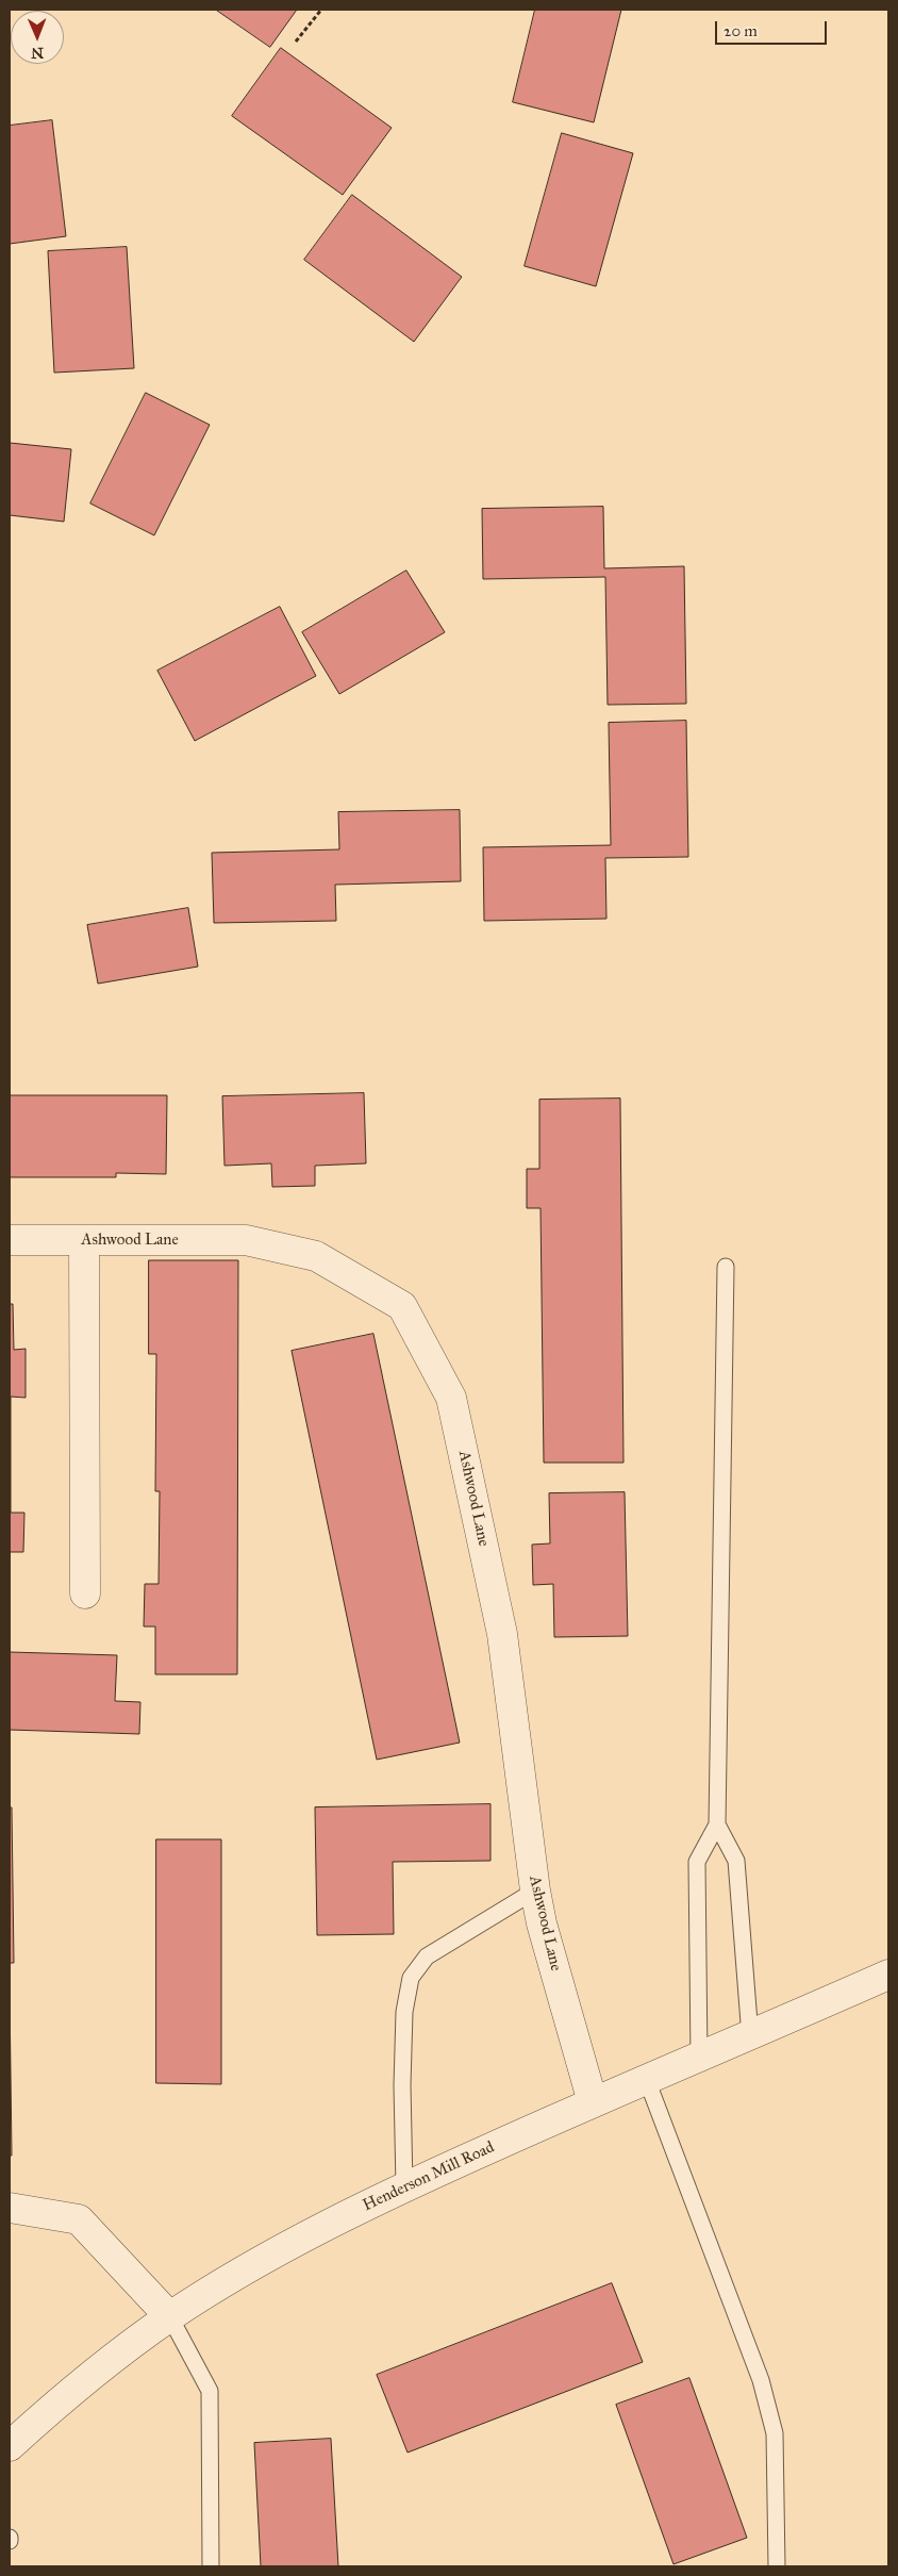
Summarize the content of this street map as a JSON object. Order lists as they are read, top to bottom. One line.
{"streets":{"street":["Ashwood Lane","Henderson Mill Road"]},"crossings":[["Ashwood Lane","Henderson Mill Road"]],"scale_bar":"20 m","north":"bottom"}
